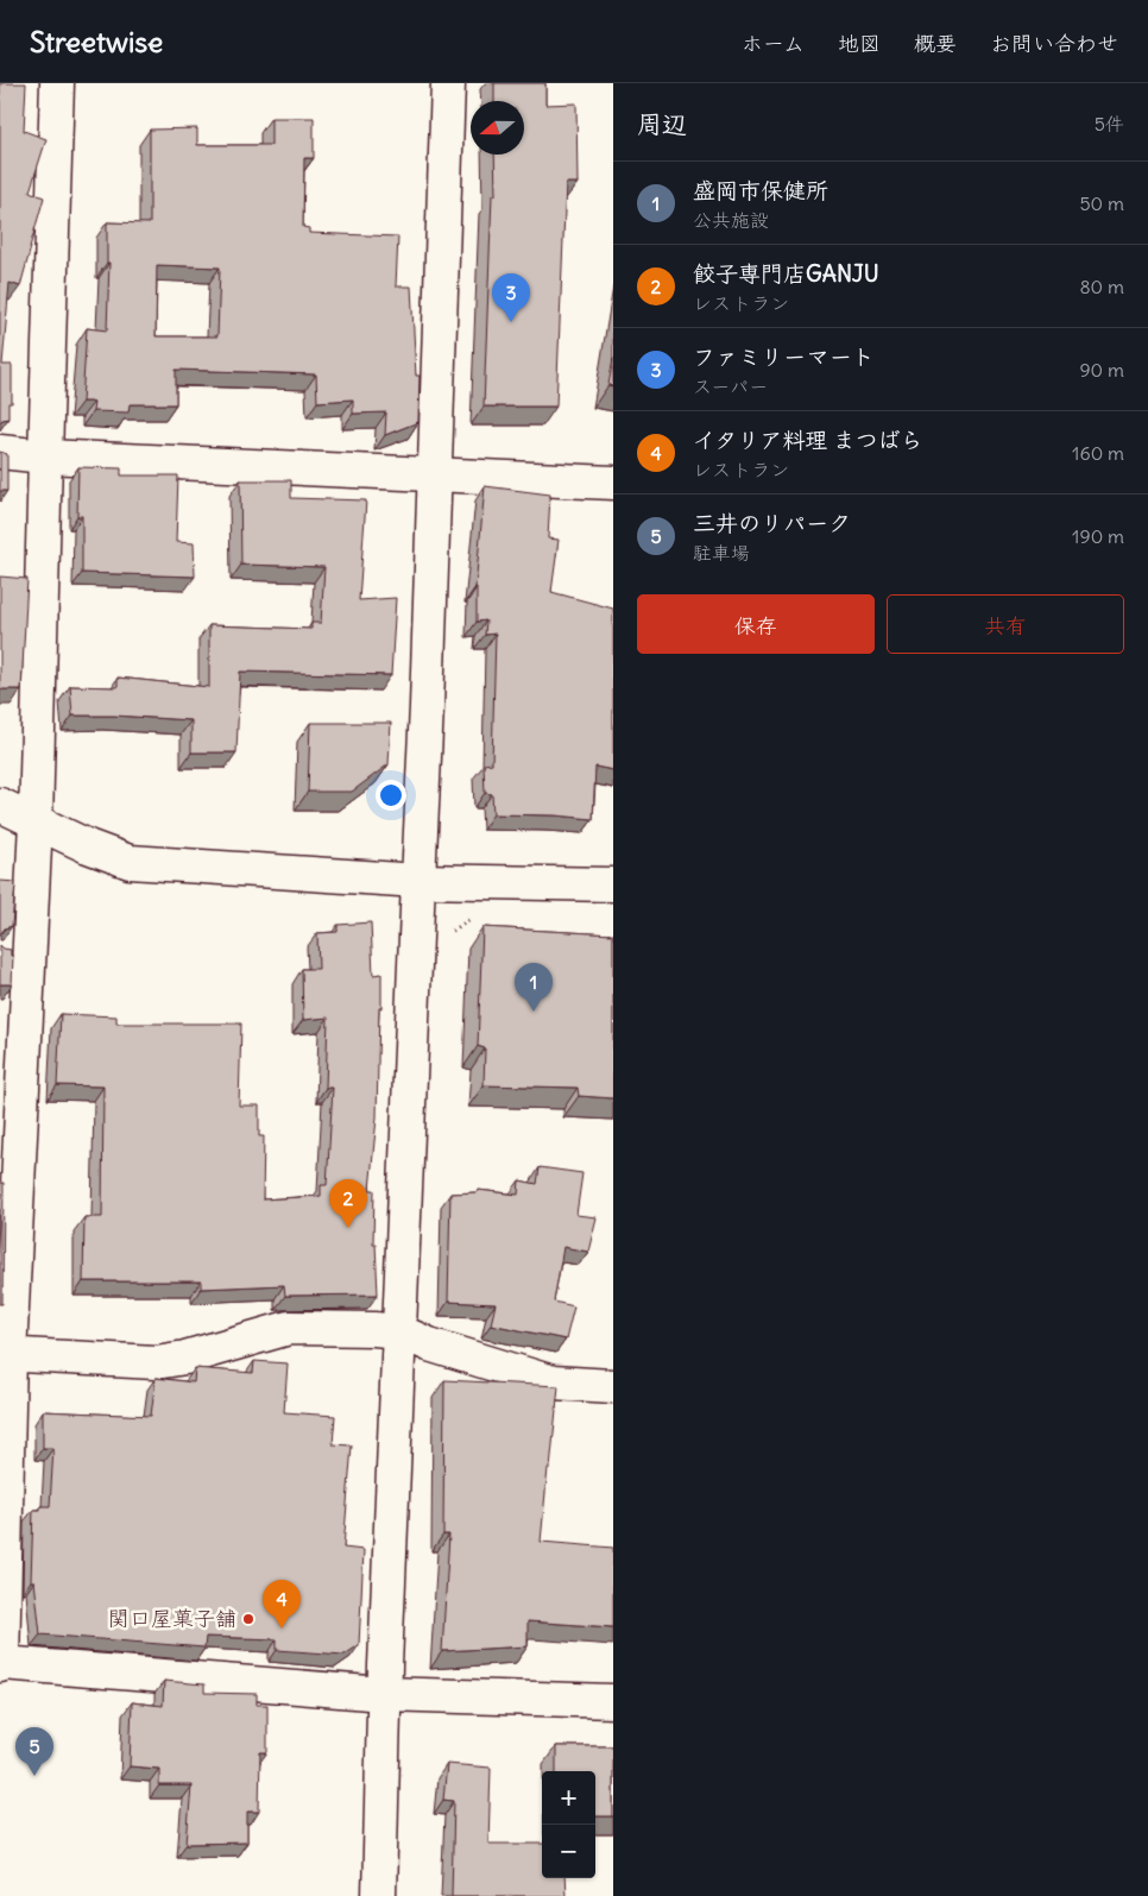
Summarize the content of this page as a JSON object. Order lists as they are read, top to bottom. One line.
{"places":["関口屋菓子舗"],"north":"left","page":{"header":"Streetwise","nav":["ホーム","地図","概要","お問い合わせ"],"heading":["周辺","5件"],"list":[{"mark":"1","name":"盛岡市保健所","note":"公共施設","value":"50 m"},{"mark":"2","name":"餃子専門店GANJU","note":"レストラン","value":"80 m"},{"mark":"3","name":"ファミリーマート","note":"スーパー","value":"90 m"},{"mark":"4","name":"イタリア料理 まつばら","note":"レストラン","value":"160 m"},{"mark":"5","name":"三井のリパーク","note":"駐車場","value":"190 m"}],"pins":["3","1","2","4","5"],"buttons":["保存","共有"],"map_buttons":["+","−"]}}
